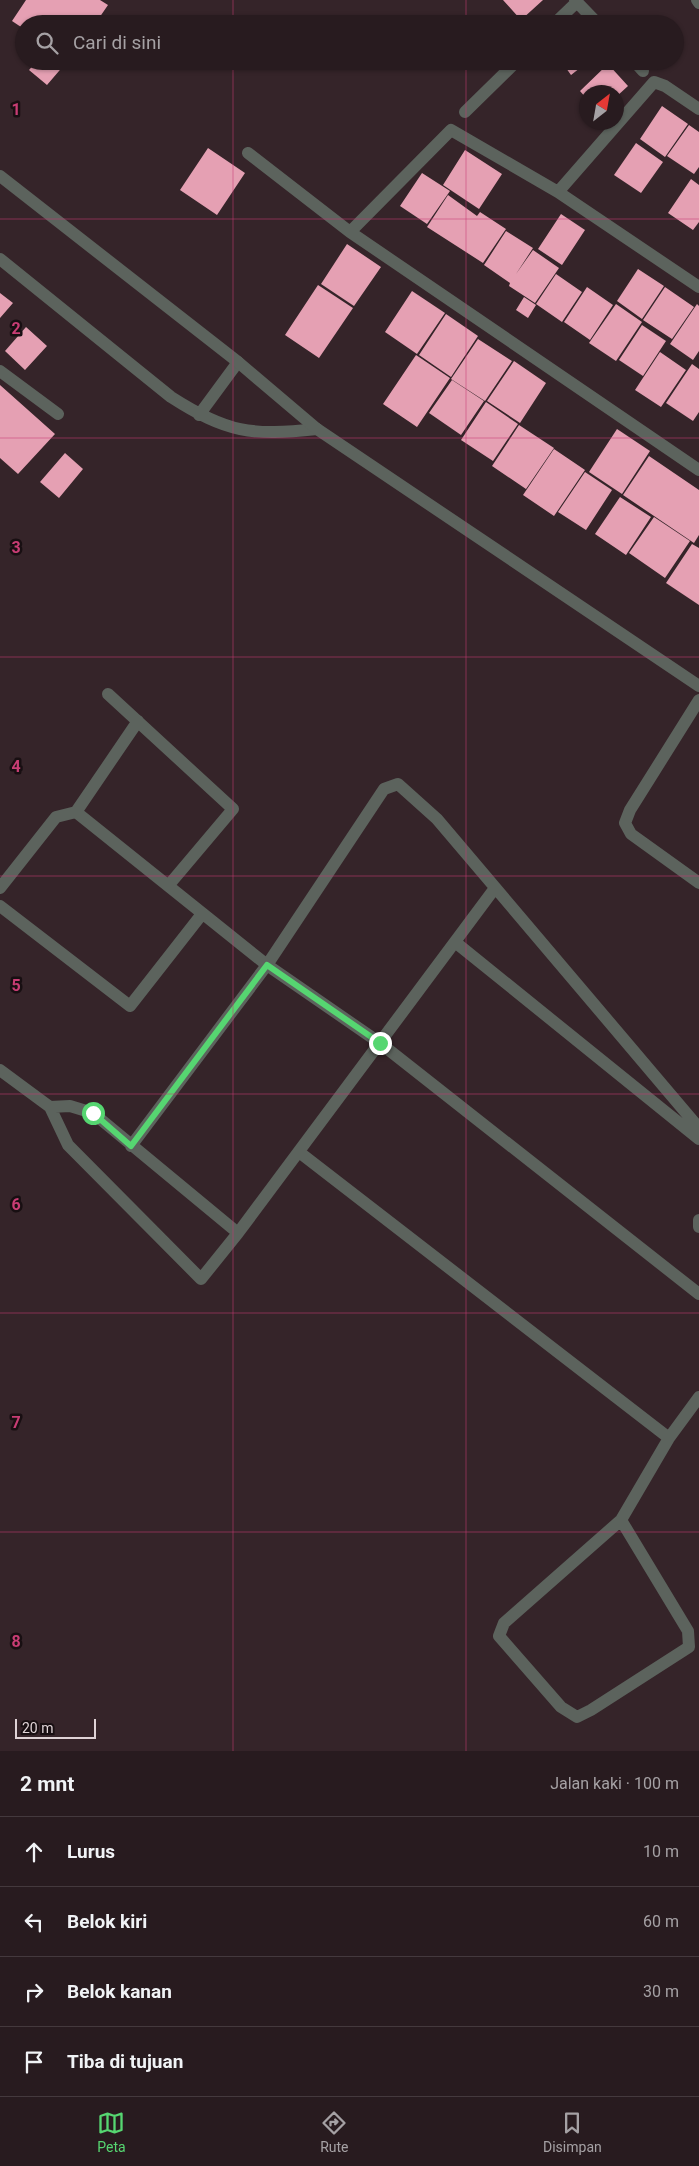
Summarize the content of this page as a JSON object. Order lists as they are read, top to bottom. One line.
{"scale_bar":"20 m","north":"top right","page":{"search":"Cari di sini","scale":"20 m","heading":["2 mnt","Jalan kaki · 100 m"],"list":[["Lurus","10 m"],["Belok kiri","60 m"],["Belok kanan","30 m"],"Tiba di tujuan"],"nav":["Peta","Rute","Disimpan"]},"grid":{"rows":["1","2","3","4","5","6","7","8"]}}
